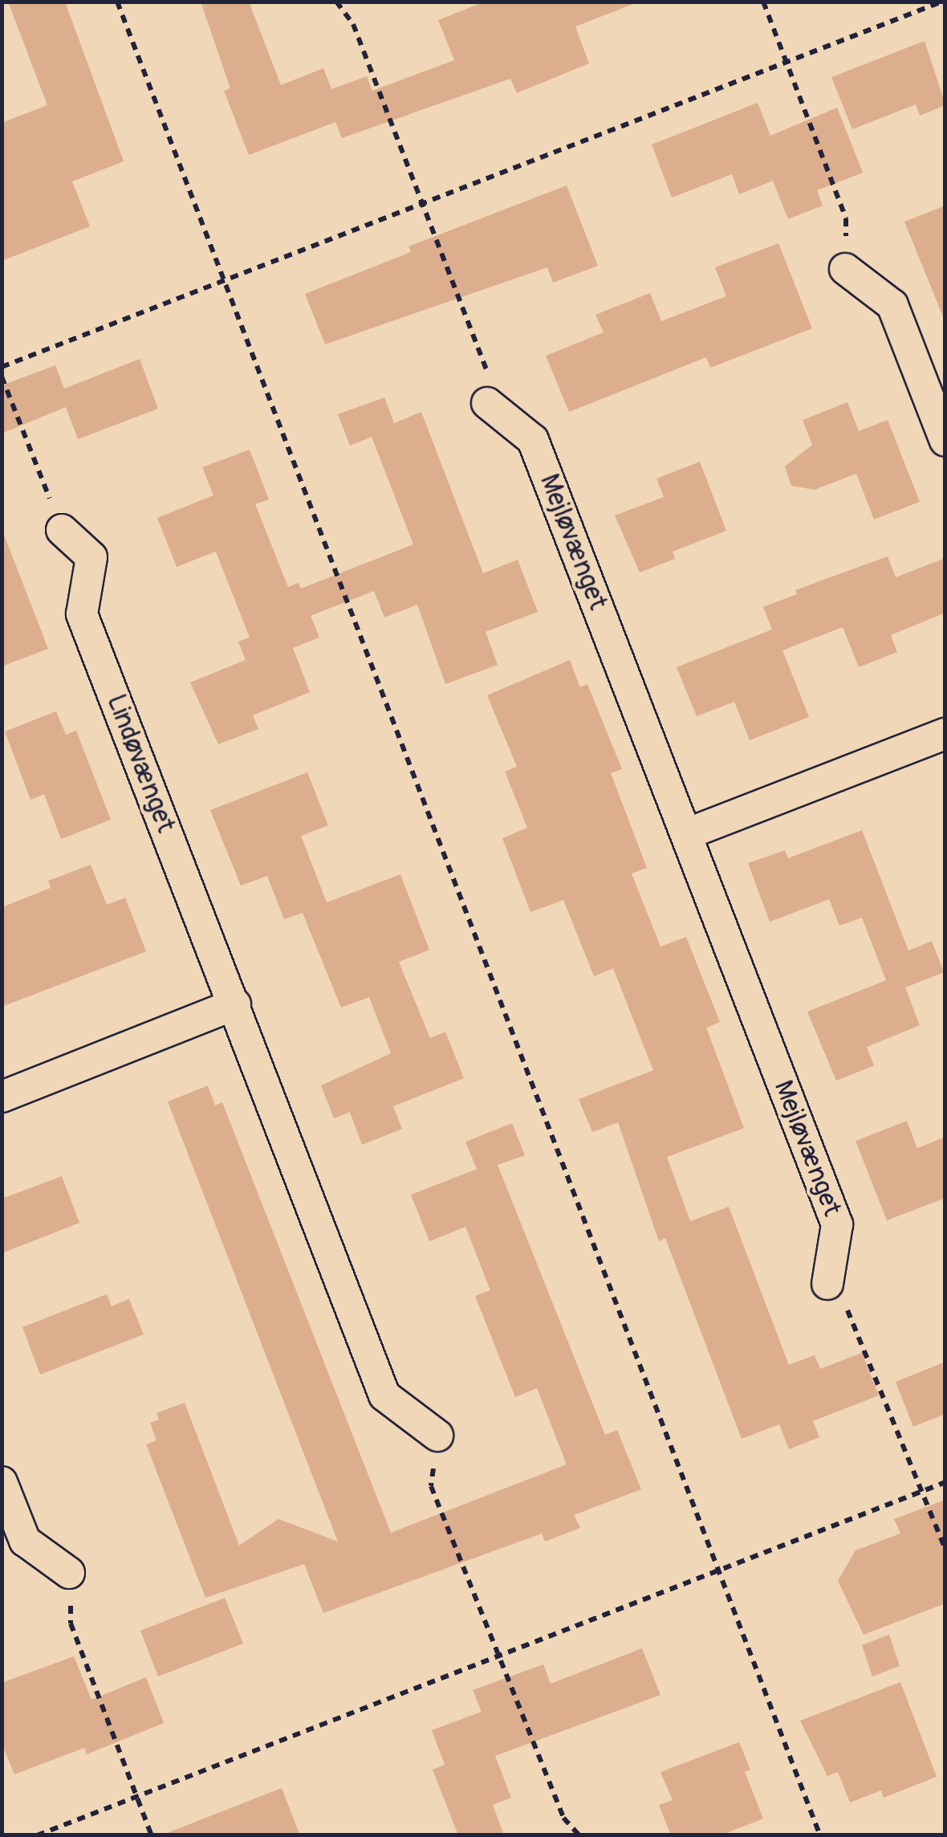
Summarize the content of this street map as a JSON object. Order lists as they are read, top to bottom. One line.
{"streets":{"street":["Mejløvænget","Lindøvænget"]}}
